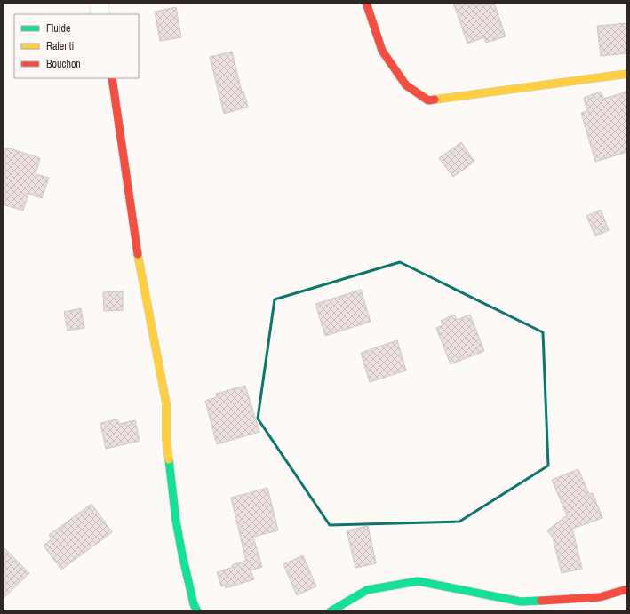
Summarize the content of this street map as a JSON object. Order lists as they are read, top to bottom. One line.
{"legend":["Fluide","Ralenti","Bouchon"]}
